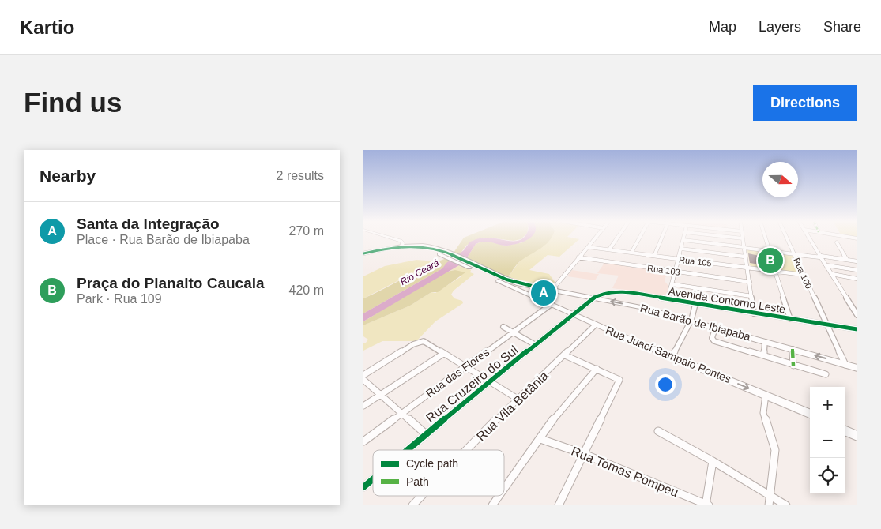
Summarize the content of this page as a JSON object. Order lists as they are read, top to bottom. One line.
{"streets":{"main road":["Rua Barão de Ibiapaba","Rua Juací Sampaio Pontes"],"street":["Rua 105","Rua 103","Rua 100","Avenida Contorno Leste","Rua das Flores","Rua Cruzeiro do Sul","Rua Vila Betânia","Rua Tomas Pompeu"]},"crossings":[["Rua 105","Rua 100"],["Rua 100","Avenida Contorno Leste"],["Rua 100","Rua Barão de Ibiapaba"],["Avenida Contorno Leste","Rua Barão de Ibiapaba"],["Avenida Contorno Leste","Rua Cruzeiro do Sul"],["Rua Barão de Ibiapaba","Rua Juací Sampaio Pontes"],["Rua Barão de Ibiapaba","Rua Cruzeiro do Sul"],["Rua Juací Sampaio Pontes","Rua das Flores"],["Rua Juací Sampaio Pontes","Rua Cruzeiro do Sul"],["Rua Juací Sampaio Pontes","Rua Vila Betânia"]],"one_way":["Rua Barão de Ibiapaba"],"water":["Rio Ceará"],"legend":["Cycle path","Path"],"north":"right","page":{"header":"Kartio","nav":["Map","Layers","Share"],"buttons":"Directions","title":"Find us","heading":["Nearby","2 results"],"list":[{"mark":"A","name":"Santa da Integração","note":"Place · Rua Barão de Ibiapaba","value":"270 m"},{"mark":"B","name":"Praça do Planalto Caucaia","note":"Park · Rua 109","value":"420 m"}],"pins":["B","A"],"map_buttons":["+","−"]}}
